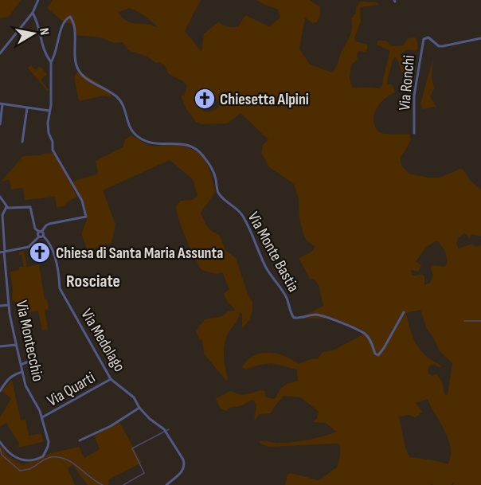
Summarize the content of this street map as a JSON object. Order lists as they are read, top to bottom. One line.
{"streets":{"street":["Via Ronchi","Via Monte Bastia","Via Medolago","Via Montecchio","Via Quarti"]},"crossings":[["Via Medolago","Via Montecchio"],["Via Medolago","Via Quarti"],["Via Montecchio","Via Quarti"]],"districts":["Rosciate"],"places":{"church":["Chiesetta Alpini","Chiesa di Santa Maria Assunta"]},"north":"right"}
